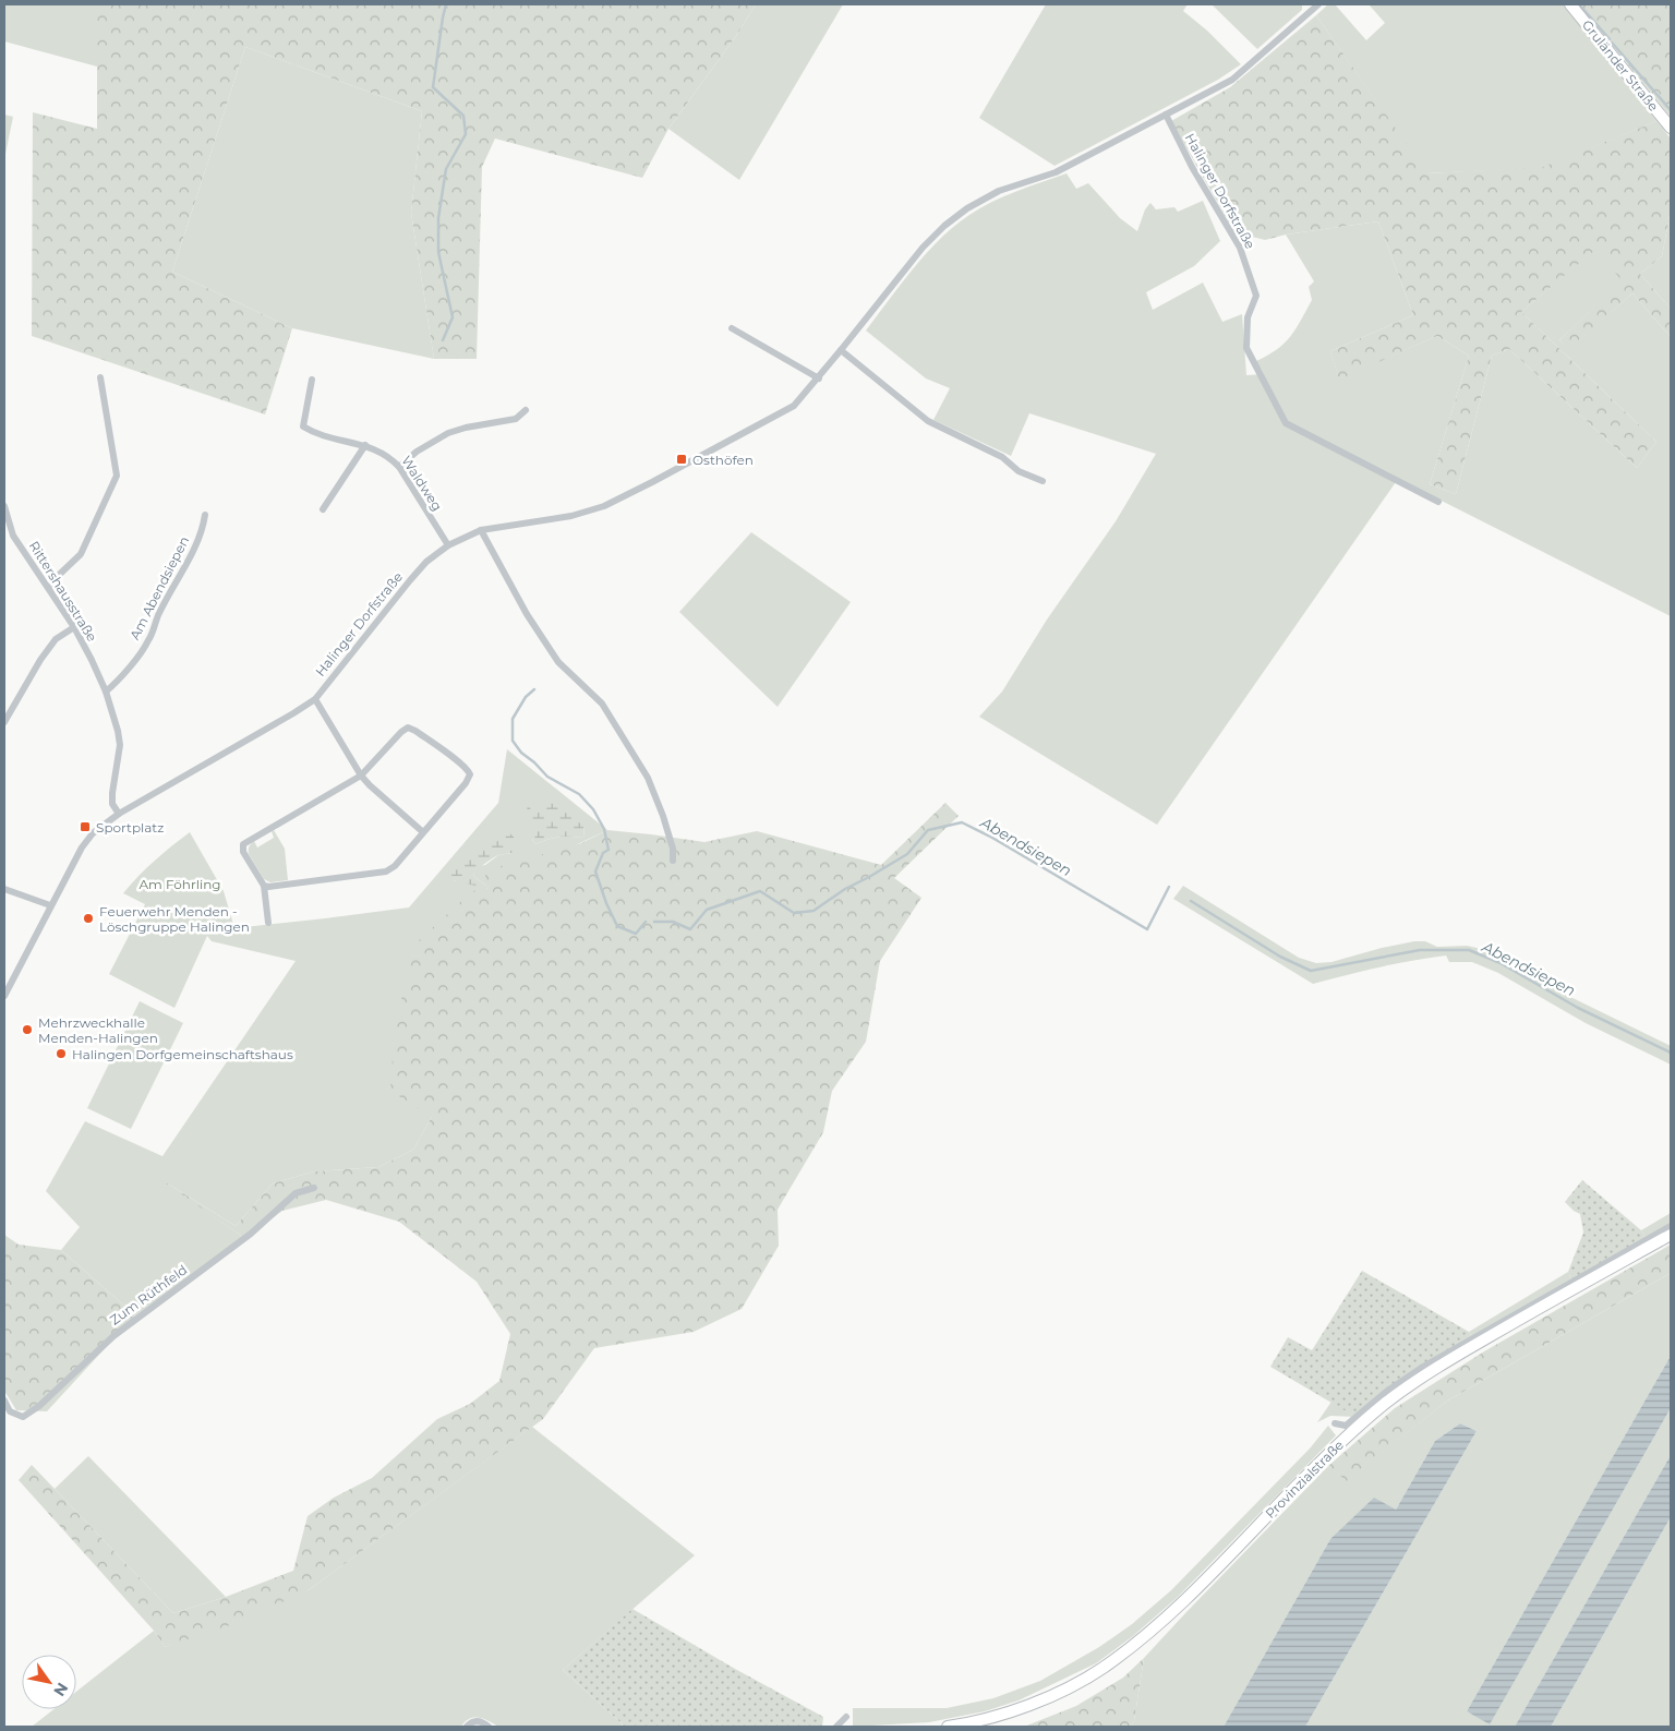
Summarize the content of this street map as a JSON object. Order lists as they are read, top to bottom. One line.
{"streets":{"main road":["Gruländer Straße","Provinzialstraße"],"street":["Halinger Dorfstraße","Waldweg","Am Abendsiepen","Rittershausstraße","Zum Rüthfeld"]},"crossings":[["Halinger Dorfstraße","Waldweg"],["Halinger Dorfstraße","Rittershausstraße"],["Am Abendsiepen","Rittershausstraße"]],"water":["Abendsiepen"],"parks":["Am Föhrling"],"places":{"transit":["Osthöfen","Sportplatz"],"other":["Feuerwehr Menden - Löschgruppe Halingen","Mehrzweckhalle Menden-Halingen","Halingen Dorfgemeinschaftshaus"]},"north":"bottom right"}
